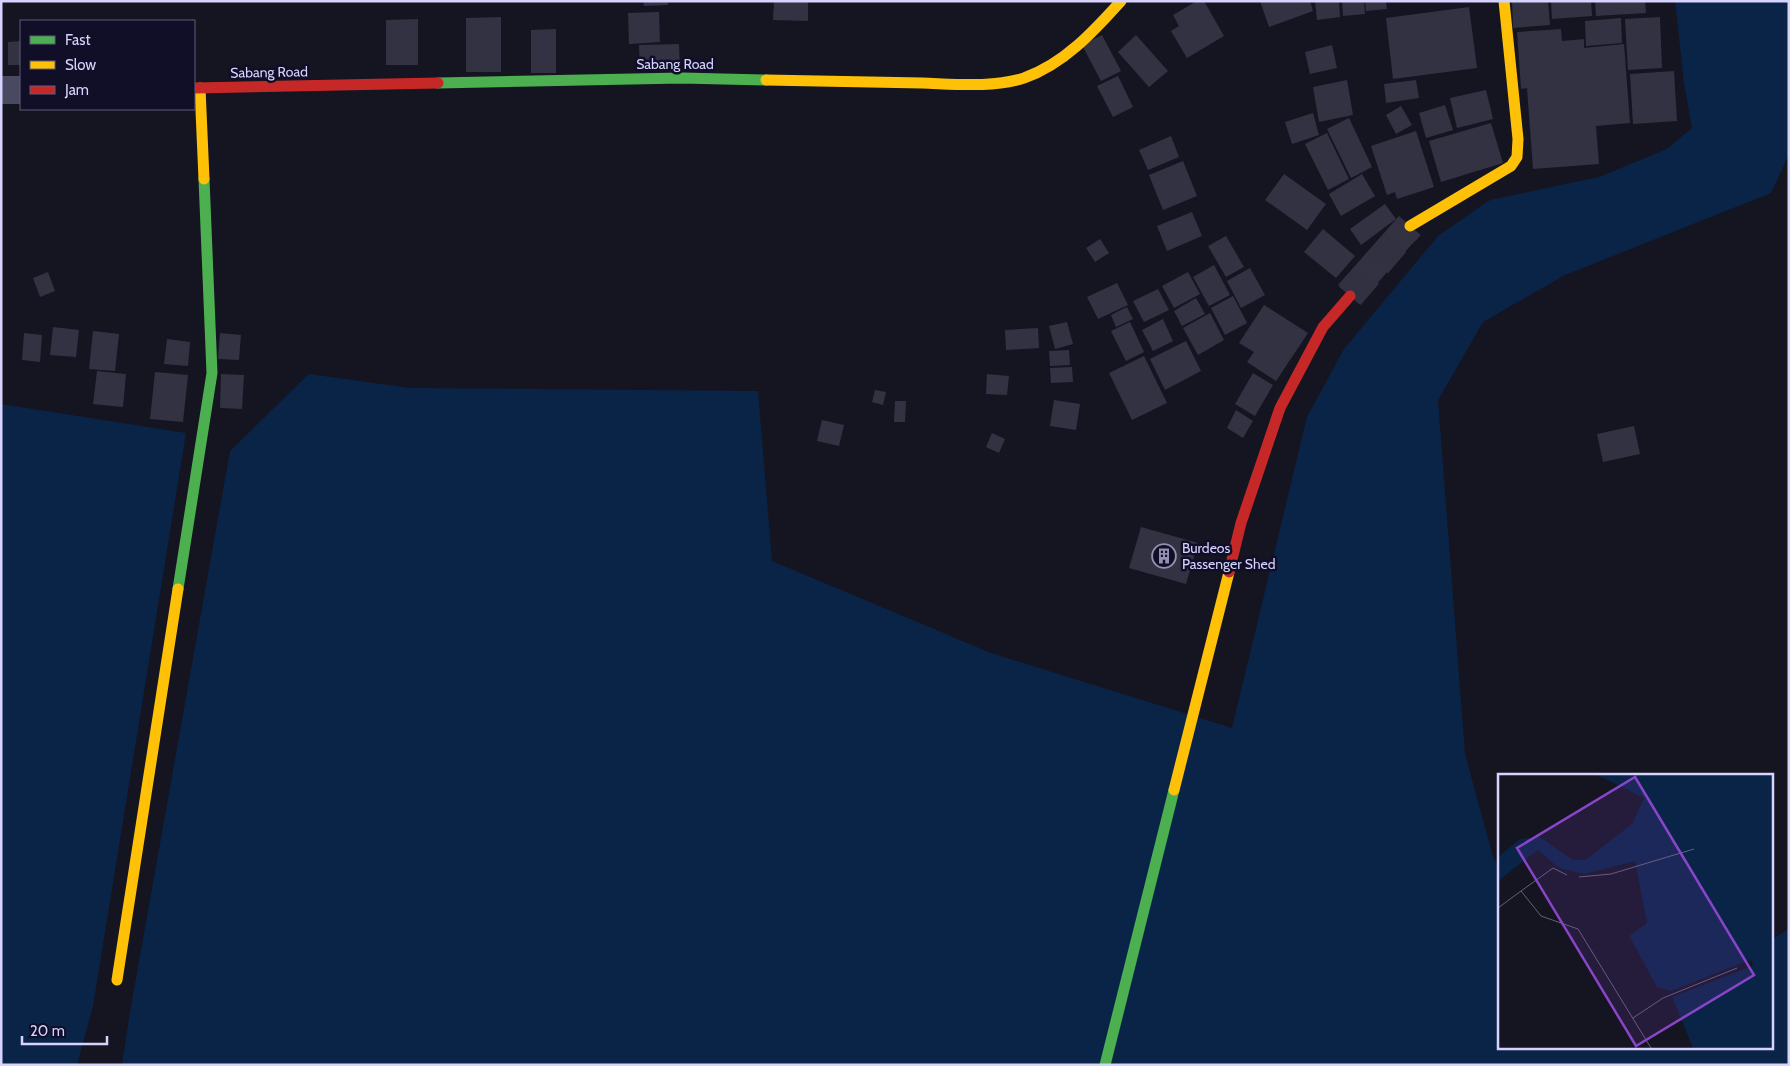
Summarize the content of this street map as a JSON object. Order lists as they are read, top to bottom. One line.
{"streets":{"street":["Sabang Road"]},"places":{"building":["Burdeos Passenger Shed"]},"legend":["Fast","Slow","Jam"],"scale_bar":"20 m"}
